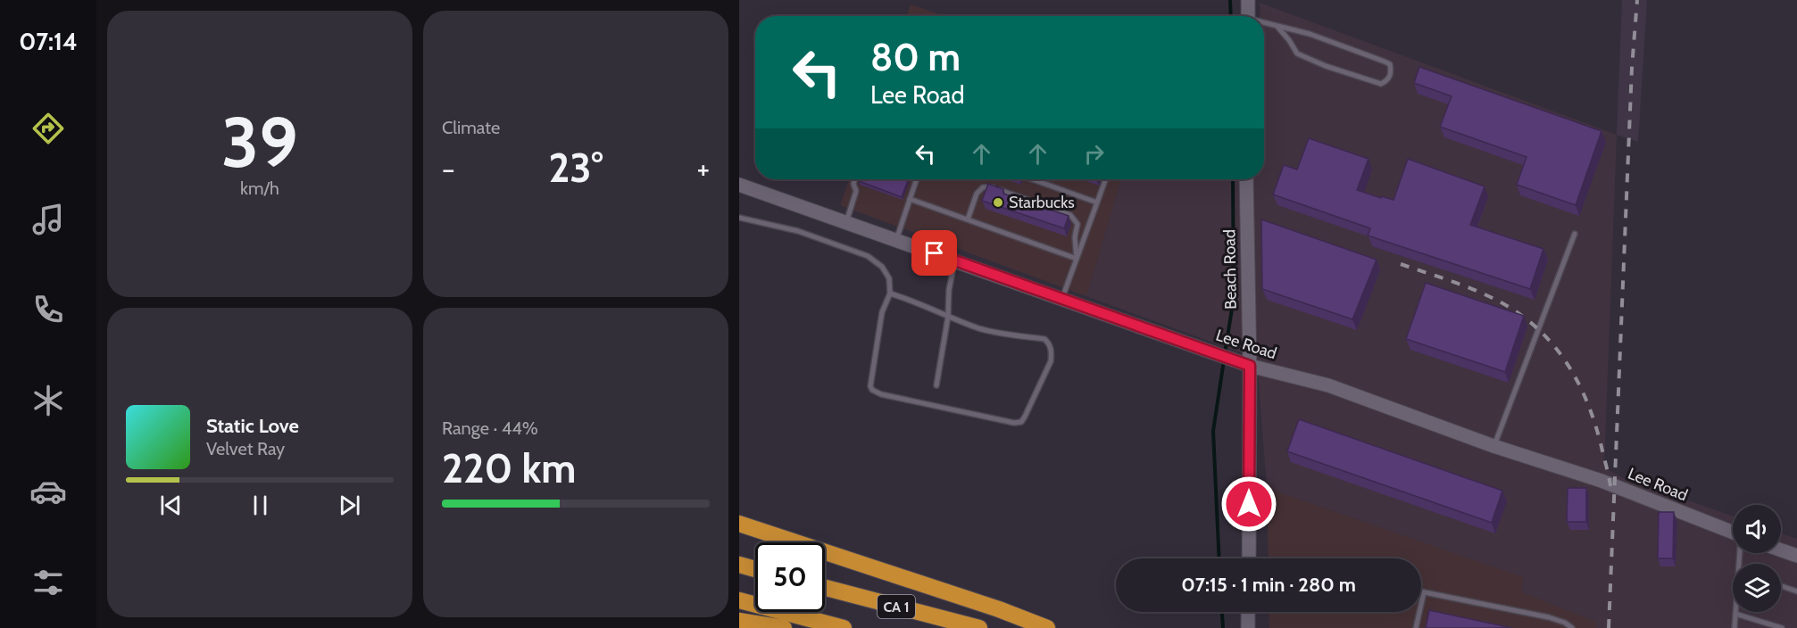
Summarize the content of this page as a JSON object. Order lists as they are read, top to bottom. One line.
{"streets":{"highway":["CA 1"],"main road":["Beach Road","Lee Road"]},"crossings":[["Beach Road","Lee Road"]],"places":["Starbucks"],"page":{"tabs":"07:14","tile":[["39","km/h"],"Climate",["Range · 44%","220 km"]],"turn":["80 m","Lee Road"],"heat":["−","23°","+"],"song":["Static Love","Velvet Ray"],"limit":"50","trip":"07:15 · 1 min · 280 m"}}
